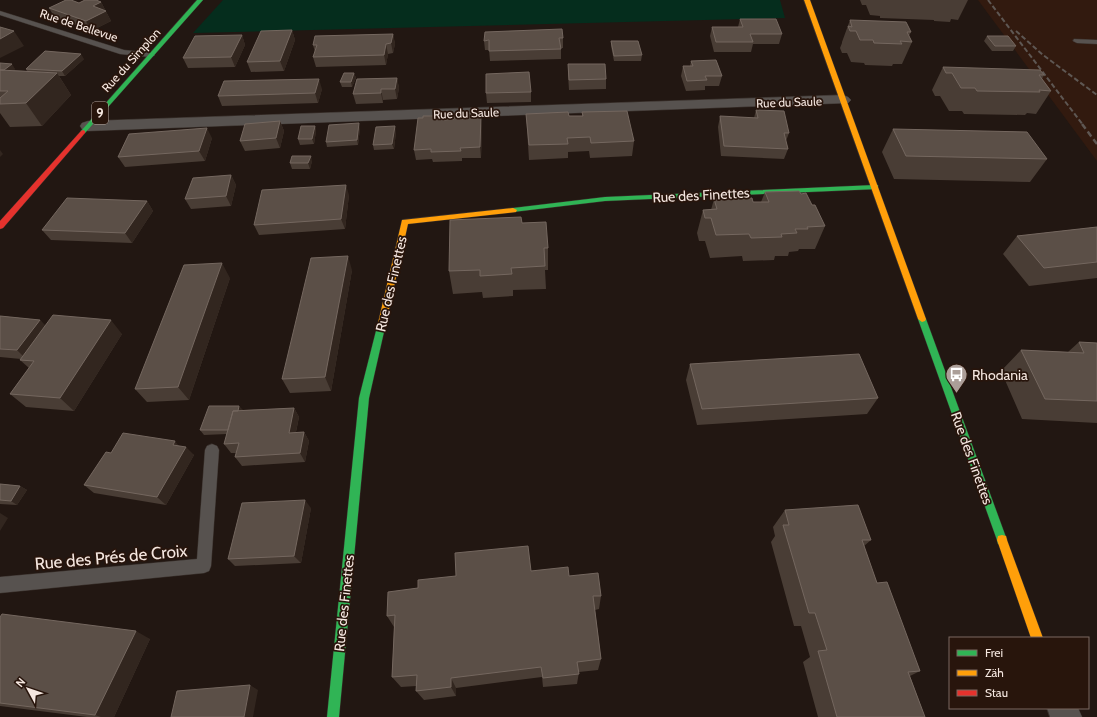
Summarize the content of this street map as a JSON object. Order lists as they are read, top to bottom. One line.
{"streets":{"street":["Rue du Simplon","Rue du Saule","9","Rue des Finettes"],"lane":["Rue de Bellevue","Rue des Prés de Croix"]},"crossings":[["Rue de Bellevue","Rue du Simplon"],["Rue du Simplon","Rue du Saule"],["Rue du Saule","Rue des Finettes"]],"places":{"bus stop":["Rhodania"]},"legend":["Frei","Zäh","Stau"],"north":"top left"}
